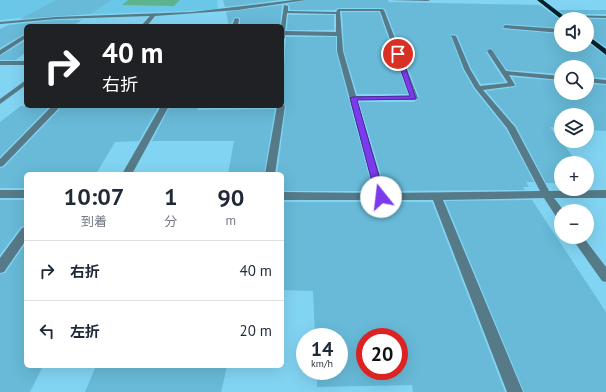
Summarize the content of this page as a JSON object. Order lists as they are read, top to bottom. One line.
{"page":{"map_buttons":["+","−"],"turn":["40 m","右折"],"eta":["10:07","到着","1","分","90","m"],"list":[{"name":"右折","value":"40 m"},{"name":"左折","value":"20 m"}],"speed":"14 km/h","limit":"20"}}
